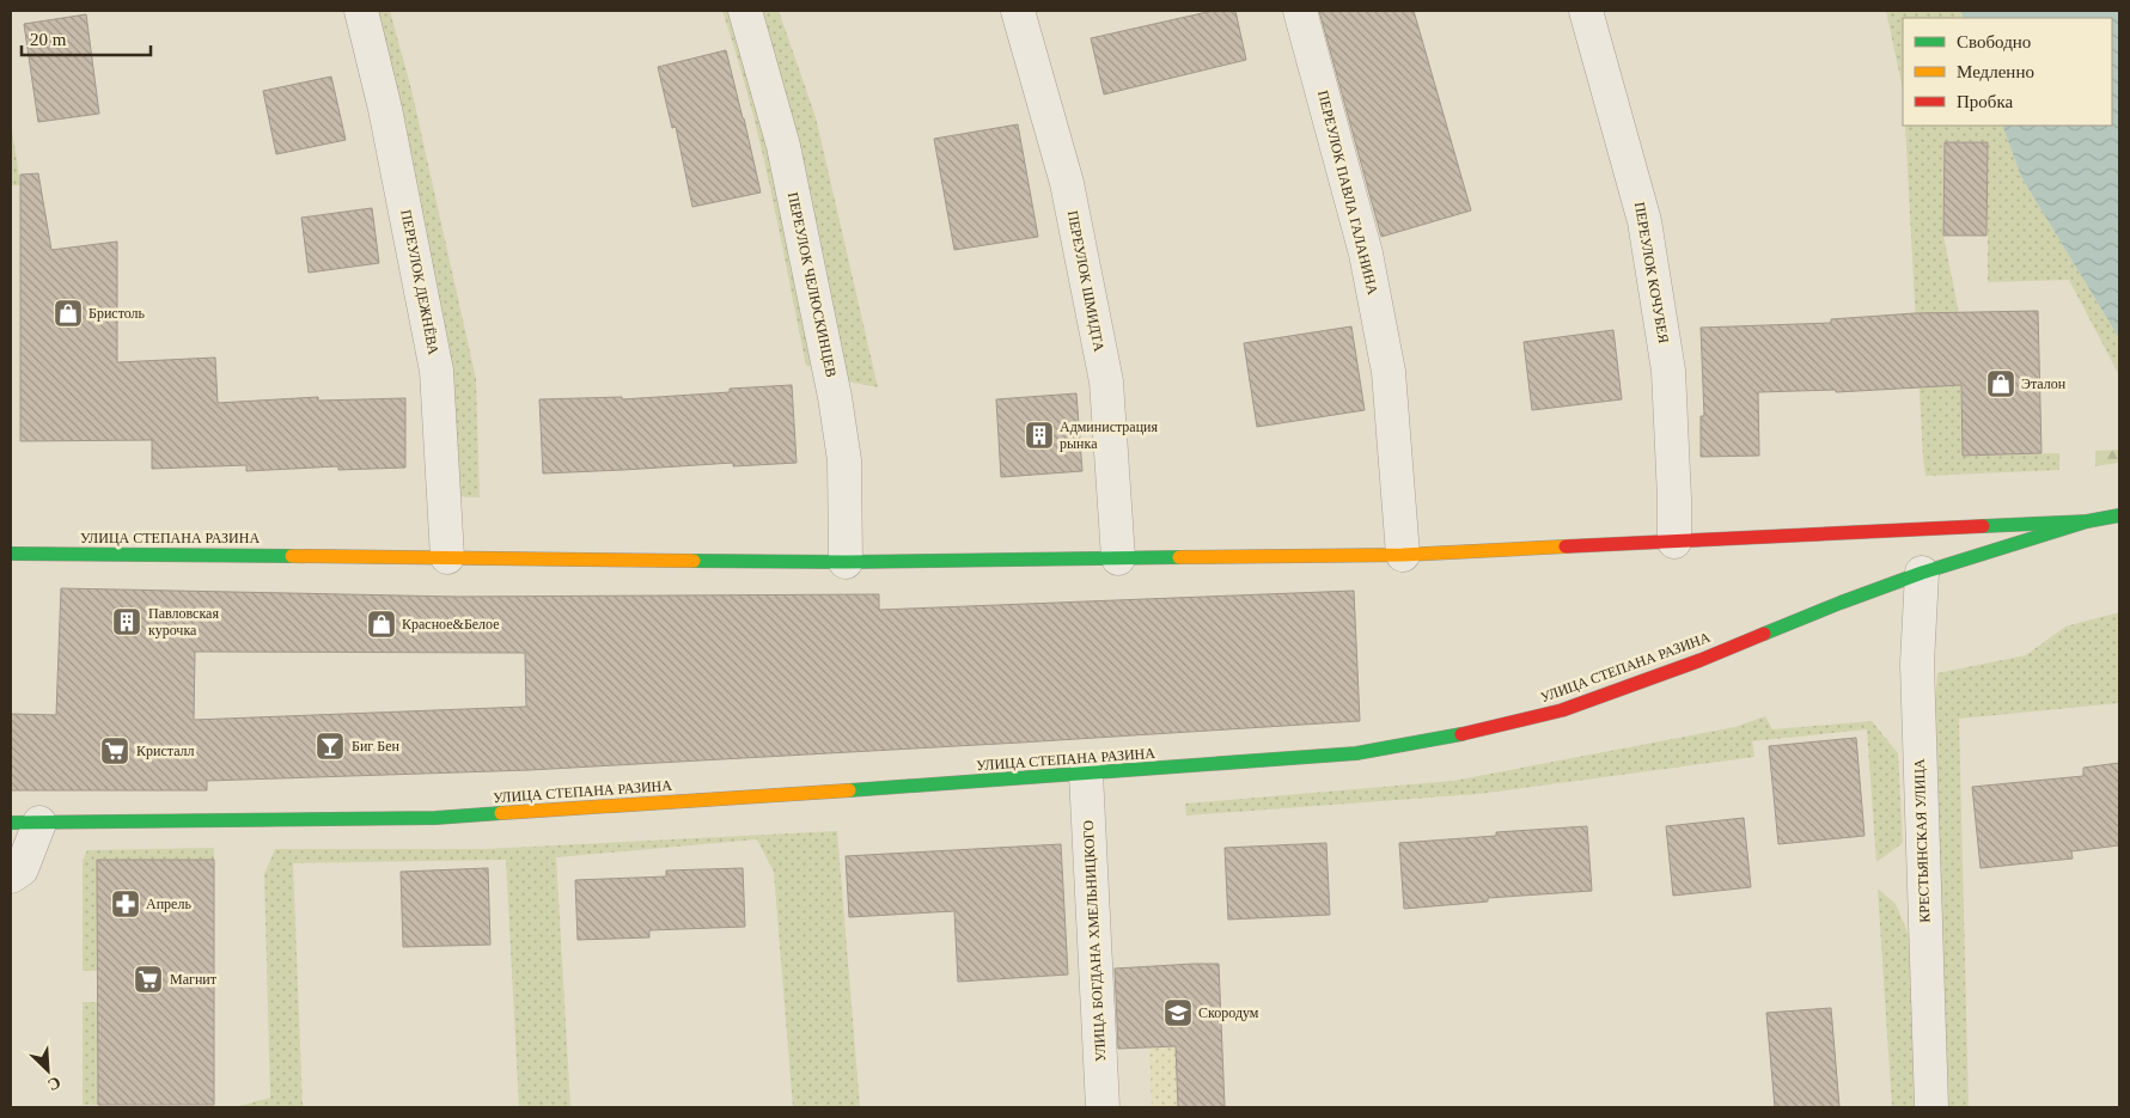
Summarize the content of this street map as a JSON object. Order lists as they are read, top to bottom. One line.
{"streets":{"main road":["УЛИЦА СТЕПАНА РАЗИНА"],"street":["ПЕРЕУЛОК ПАВЛА ГАЛАНИНА","ПЕРЕУЛОК КОЧУБЕЯ","ПЕРЕУЛОК ШМИДТА","ПЕРЕУЛОК ДЕЖНЁВА","ПЕРЕУЛОК ЧЕЛЮСКИНЦЕВ","КРЕСТЬЯНСКАЯ УЛИЦА","УЛИЦА БОГДАНА ХМЕЛЬНИЦКОГО"]},"crossings":[["ПЕРЕУЛОК ПАВЛА ГАЛАНИНА","УЛИЦА СТЕПАНА РАЗИНА"],["ПЕРЕУЛОК КОЧУБЕЯ","УЛИЦА СТЕПАНА РАЗИНА"],["ПЕРЕУЛОК ШМИДТА","УЛИЦА СТЕПАНА РАЗИНА"],["ПЕРЕУЛОК ДЕЖНЁВА","УЛИЦА СТЕПАНА РАЗИНА"],["ПЕРЕУЛОК ЧЕЛЮСКИНЦЕВ","УЛИЦА СТЕПАНА РАЗИНА"],["УЛИЦА СТЕПАНА РАЗИНА","КРЕСТЬЯНСКАЯ УЛИЦА"],["УЛИЦА СТЕПАНА РАЗИНА","УЛИЦА БОГДАНА ХМЕЛЬНИЦКОГО"]],"places":{"shop":["Бристоль","Эталон","Красное&Белое"],"building":["Администрация рынка","Павловская курочка"],"bar":["Биг Бен"],"supermarket":["Кристалл","Магнит"],"pharmacy":["Апрель"],"school or university":["Скородум"]},"legend":["Свободно","Медленно","Пробка"],"scale_bar":"20 m","north":"bottom right"}
